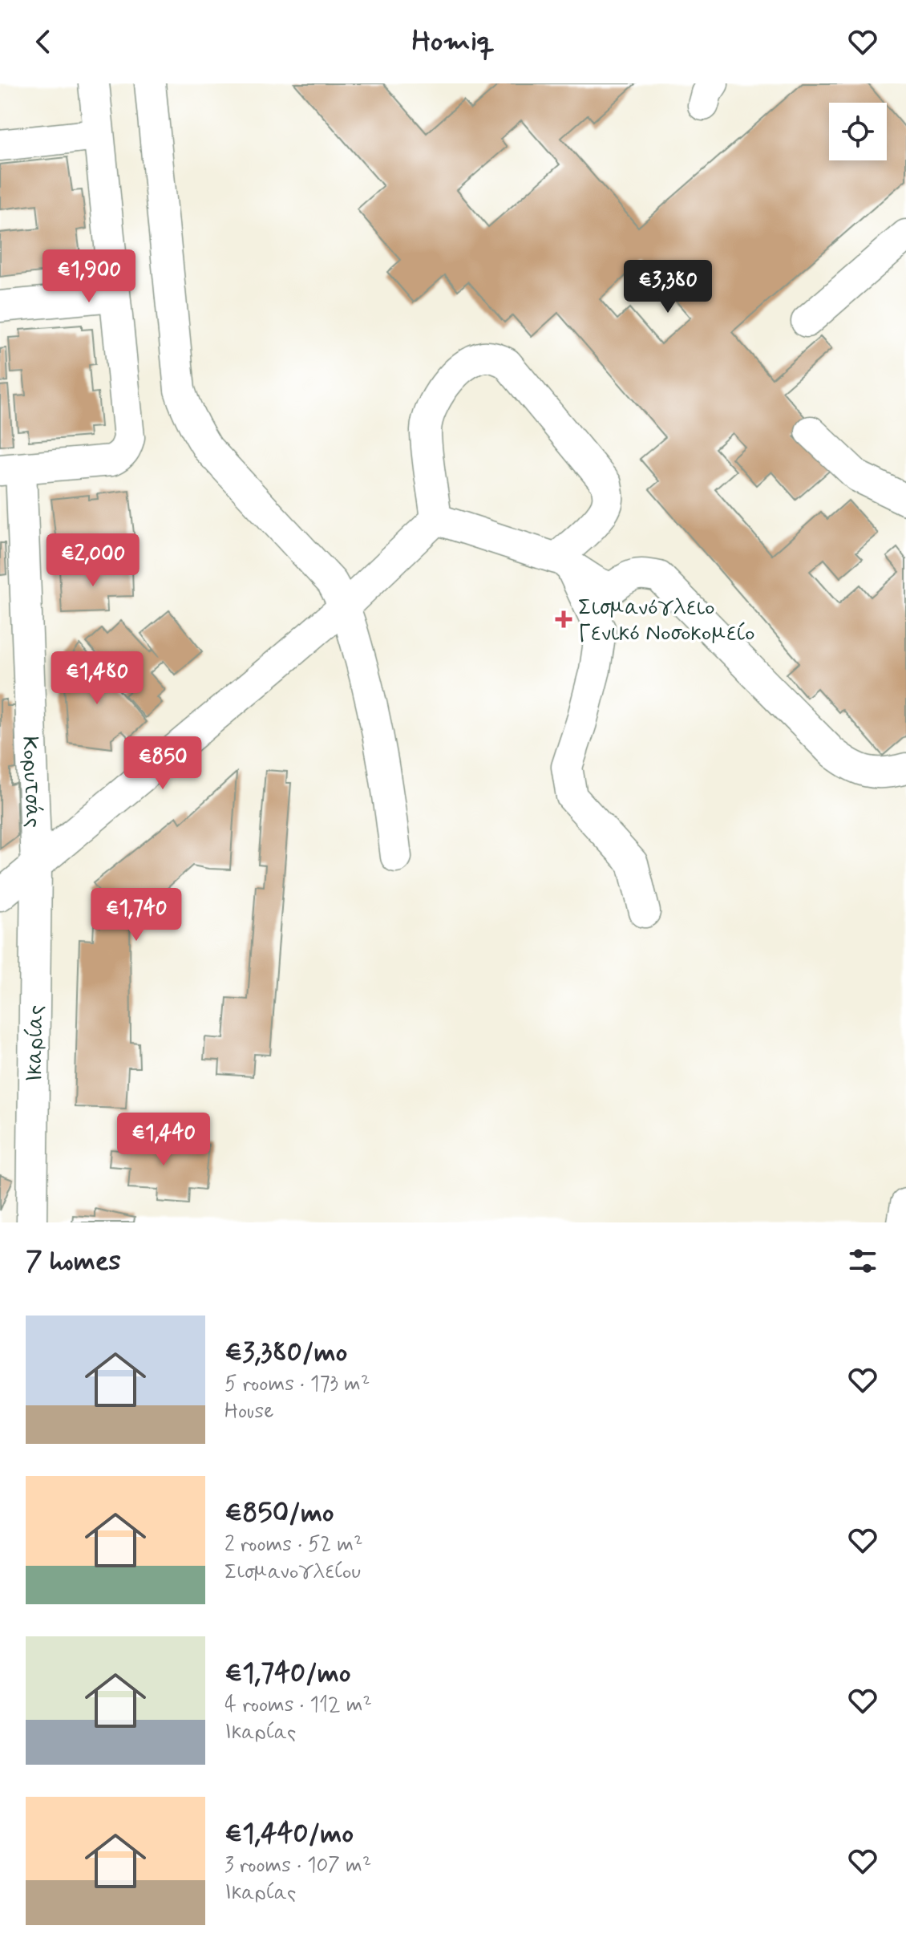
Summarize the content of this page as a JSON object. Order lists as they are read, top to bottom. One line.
{"streets":{"street":["Κορυτσάς","Ικαρίας"]},"crossings":[["Κορυτσάς","Ικαρίας"]],"places":{"health":["Σισμανόγλειο Γενικό Νοσοκομείο"]},"page":{"header":"Homiq","price":["€1,900","€3,380","€2,000","€1,480","€850","€1,740","€1,440"],"heading":"7 homes","list":[{"name":"€3,380/mo","note":"5 rooms · 173 m² · House"},{"name":"€850/mo","note":"2 rooms · 52 m² · Σισμανογλείου"},{"name":"€1,740/mo","note":"4 rooms · 112 m² · Ικαρίας"},{"name":"€1,440/mo","note":"3 rooms · 107 m² · Ικαρίας"}]}}
